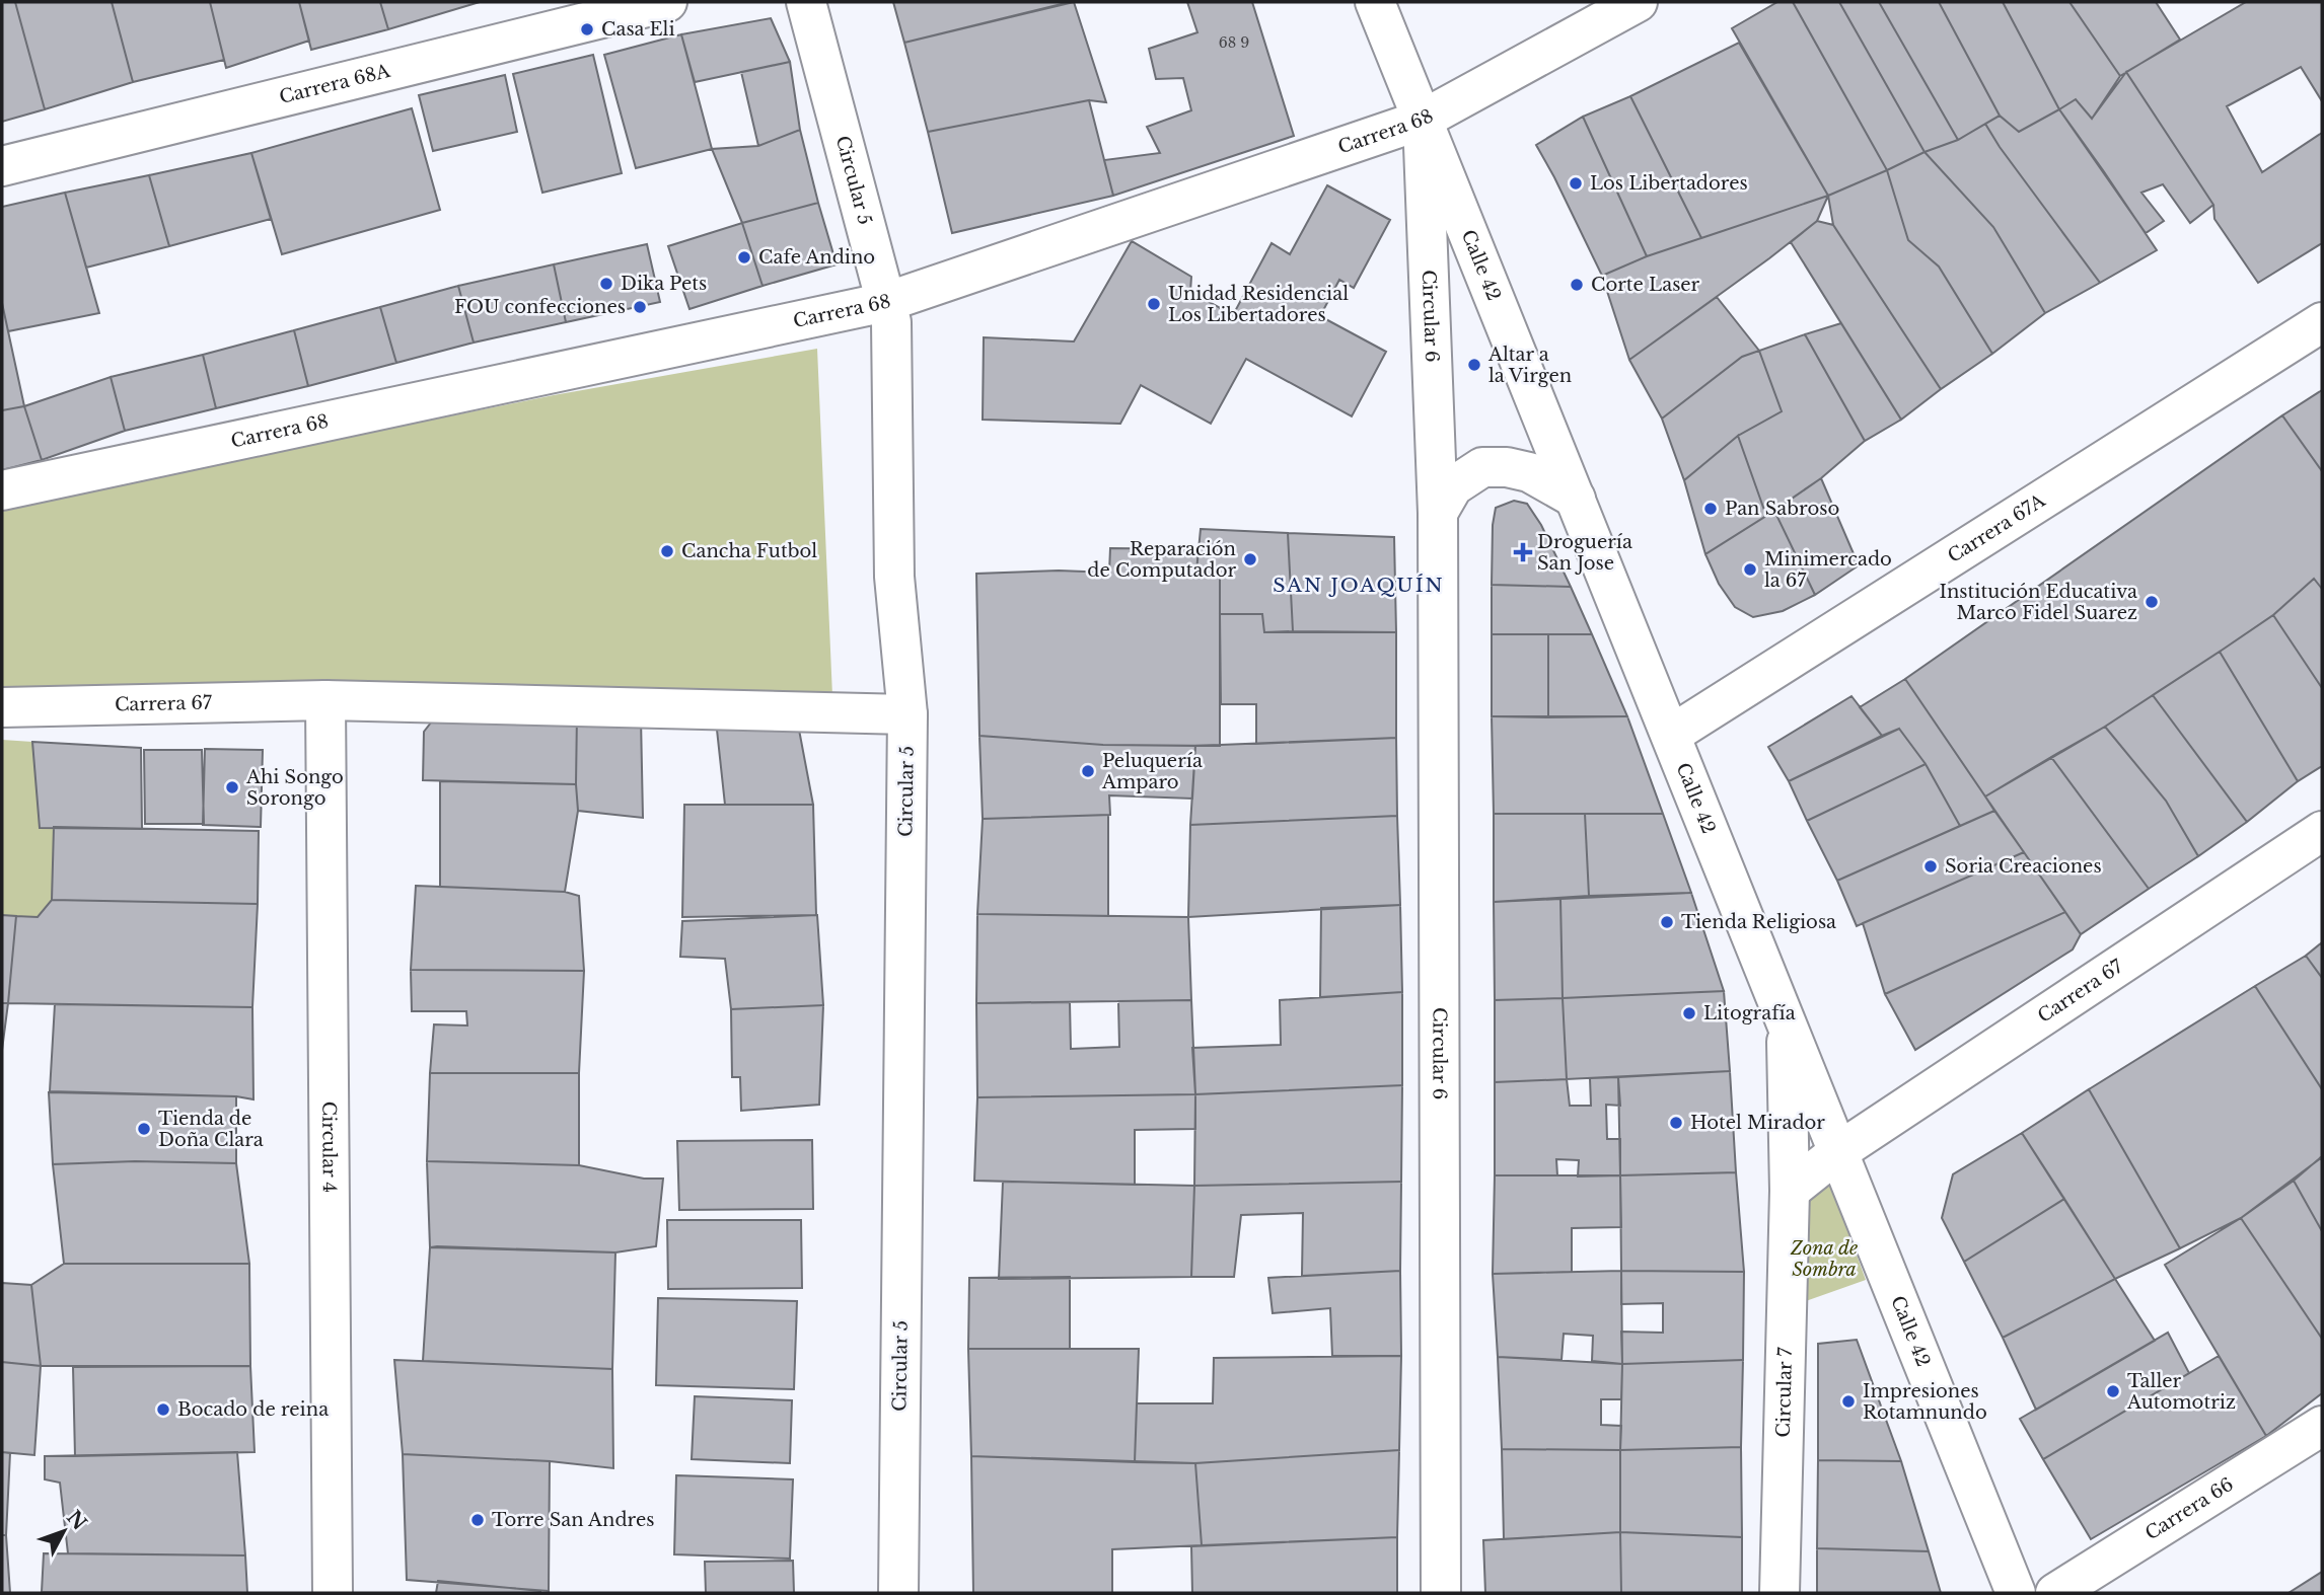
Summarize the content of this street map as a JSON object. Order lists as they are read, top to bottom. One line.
{"streets":{"street":["Carrera 68A","Carrera 68","Circular 5","Calle 42","Circular 6","Carrera 67A","Carrera 67","Circular 4","Circular 7","Carrera 66"]},"crossings":[["Carrera 68","Circular 5"],["Carrera 68","Calle 42"],["Carrera 68","Circular 6"],["Circular 5","Carrera 67"],["Calle 42","Circular 6"],["Calle 42","Carrera 67A"],["Calle 42","Carrera 67"],["Calle 42","Circular 7"],["Carrera 67","Circular 4"]],"districts":["SAN JOAQUÍN"],"parks":["Zona de Sombra"],"places":{"other":["Casa Eli","Los Libertadores","Cafe Andino","Dika Pets","Corte Laser","Unidad Residencial Los Libertadores","FOU confecciones","Altar a la Virgen","Pan Sabroso","Cancha Futbol","Reparación de Computador","Minimercado la 67","Institución Educativa Marco Fidel Suarez","Peluquería Amparo","Ahi Songo Sorongo","Soria Creaciones","Tienda Religiosa","Litografía","Hotel Mirador","Tienda de Doña Clara","Taller Automotriz","Impresiones Rotamnundo","Bocado de reina","Torre San Andres"],"health":["Droguería San Jose"]},"house_numbers":["68 9"],"north":"top right"}
